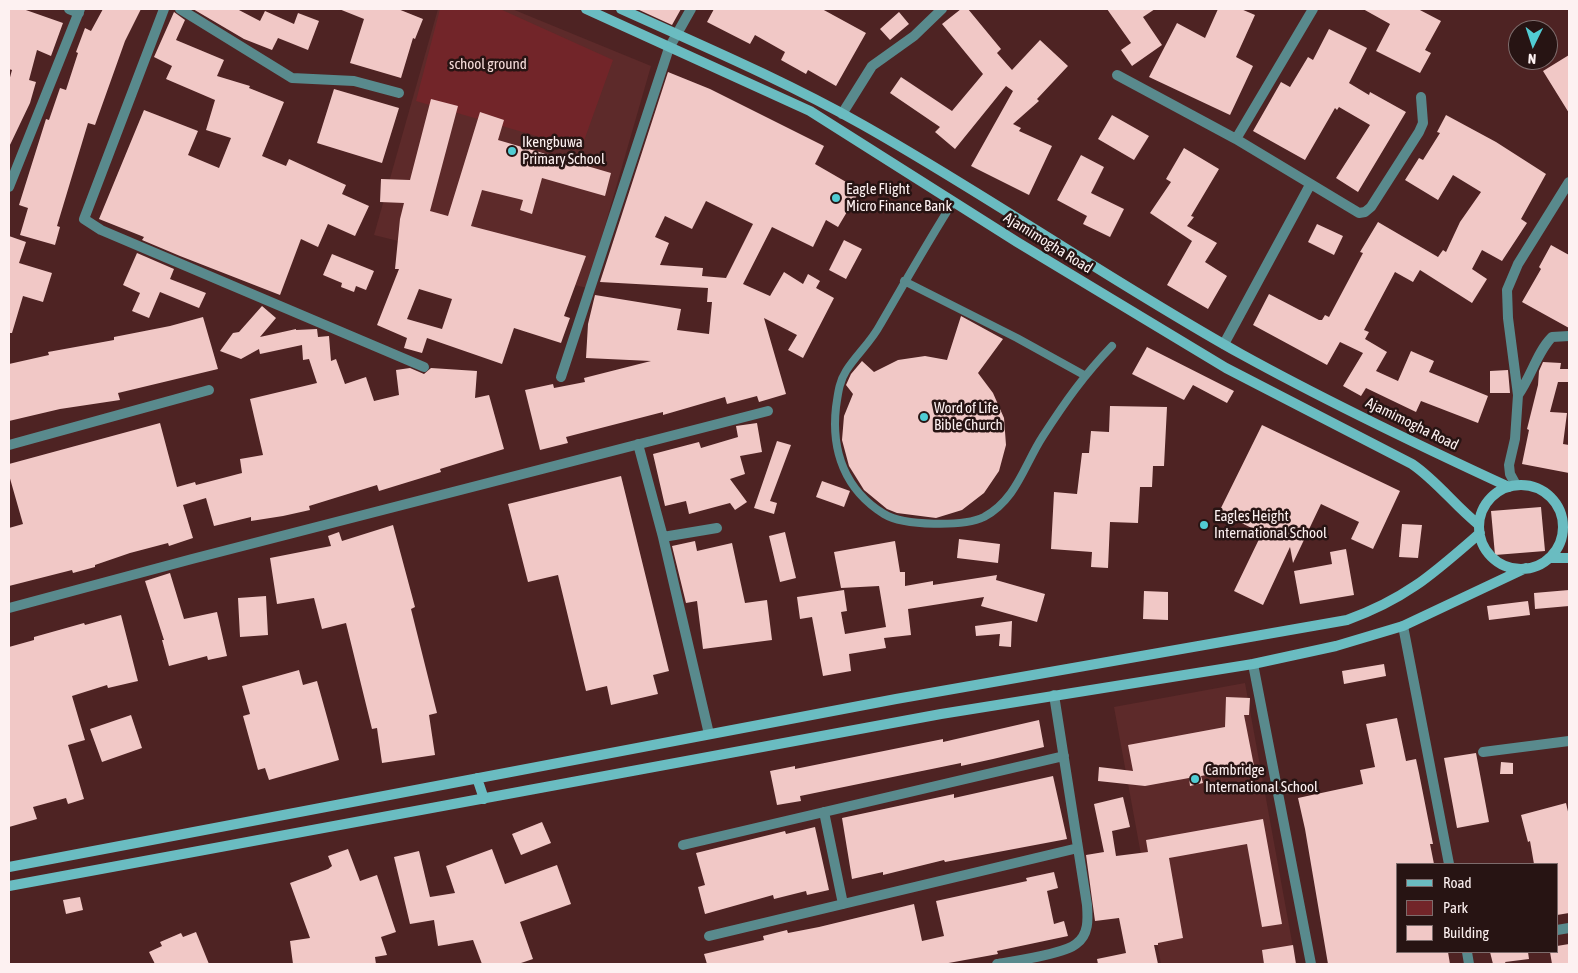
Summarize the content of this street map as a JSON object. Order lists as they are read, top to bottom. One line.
{"streets":{"main road":["Ajamimogha Road"]},"parks":["school ground"],"places":["Ikengbuwa Primary School","Eagle Flight Micro Finance Bank","Word of Life Bible Church","Eagles Height International School","Cambridge International School"],"legend":["Road","Park","Building"],"north":"bottom"}
